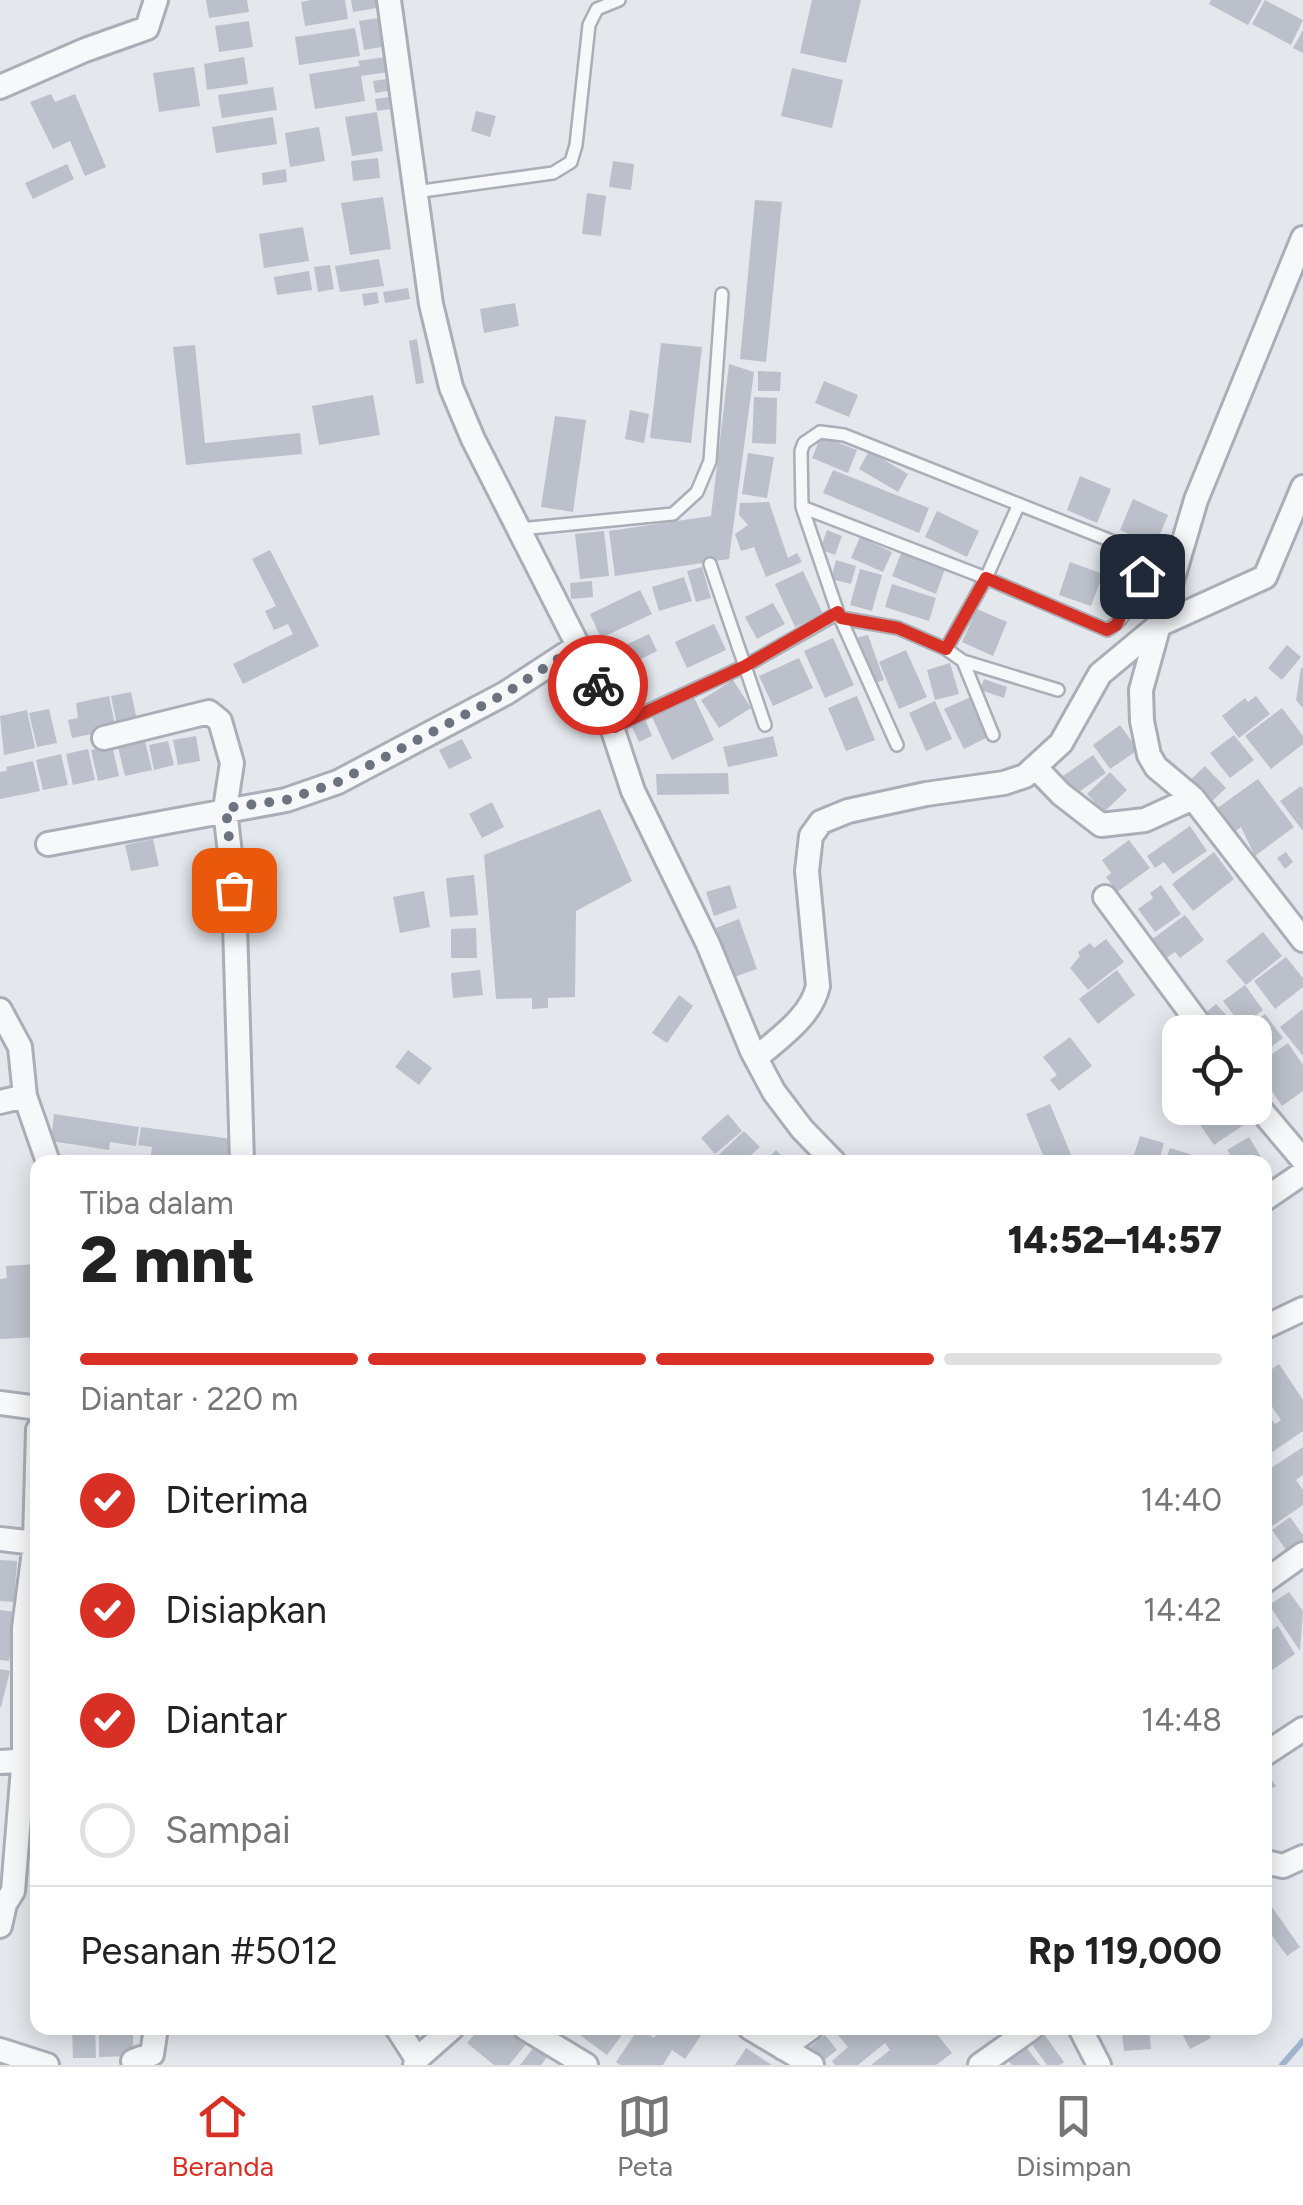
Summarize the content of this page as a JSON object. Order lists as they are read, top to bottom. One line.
{"page":{"heading":["2 mnt","Tiba dalam","14:52–14:57"],"panel":["Pesanan #5012","Rp 119,000"],"bar":"Diantar · 220 m","list":[["Diterima","14:40"],["Disiapkan","14:42"],["Diantar","14:48"],"Sampai"],"tabs":["Beranda","Peta","Disimpan"]}}
